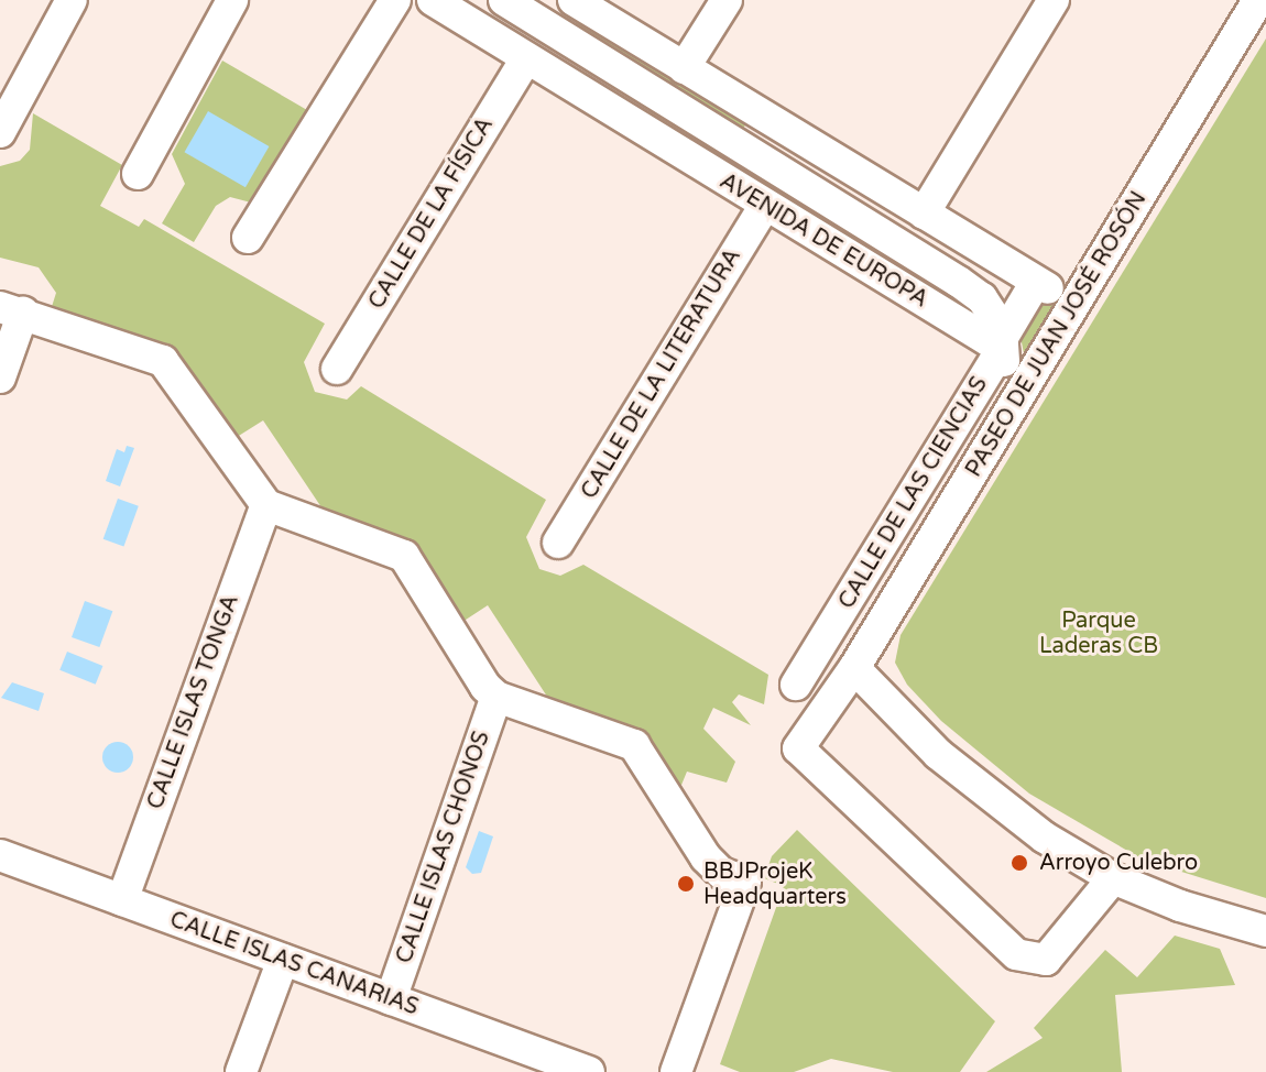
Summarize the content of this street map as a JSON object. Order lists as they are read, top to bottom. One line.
{"streets":{"street":["CALLE DE LA FÍSICA","AVENIDA DE EUROPA","PASEO DE JUAN JOSÉ ROSÓN","CALLE DE LA LITERATURA","CALLE DE LAS CIENCIAS","CALLE ISLAS TONGA","CALLE ISLAS CHONOS","CALLE ISLAS CANARIAS"]},"crossings":[["CALLE DE LA FÍSICA","AVENIDA DE EUROPA"],["AVENIDA DE EUROPA","PASEO DE JUAN JOSÉ ROSÓN"],["AVENIDA DE EUROPA","CALLE DE LA LITERATURA"],["AVENIDA DE EUROPA","CALLE DE LAS CIENCIAS"],["CALLE ISLAS TONGA","CALLE ISLAS CANARIAS"],["CALLE ISLAS CHONOS","CALLE ISLAS CANARIAS"]],"parks":["Parque Laderas CB"],"places":["Arroyo Culebro","BBJProjeK Headquarters"]}
